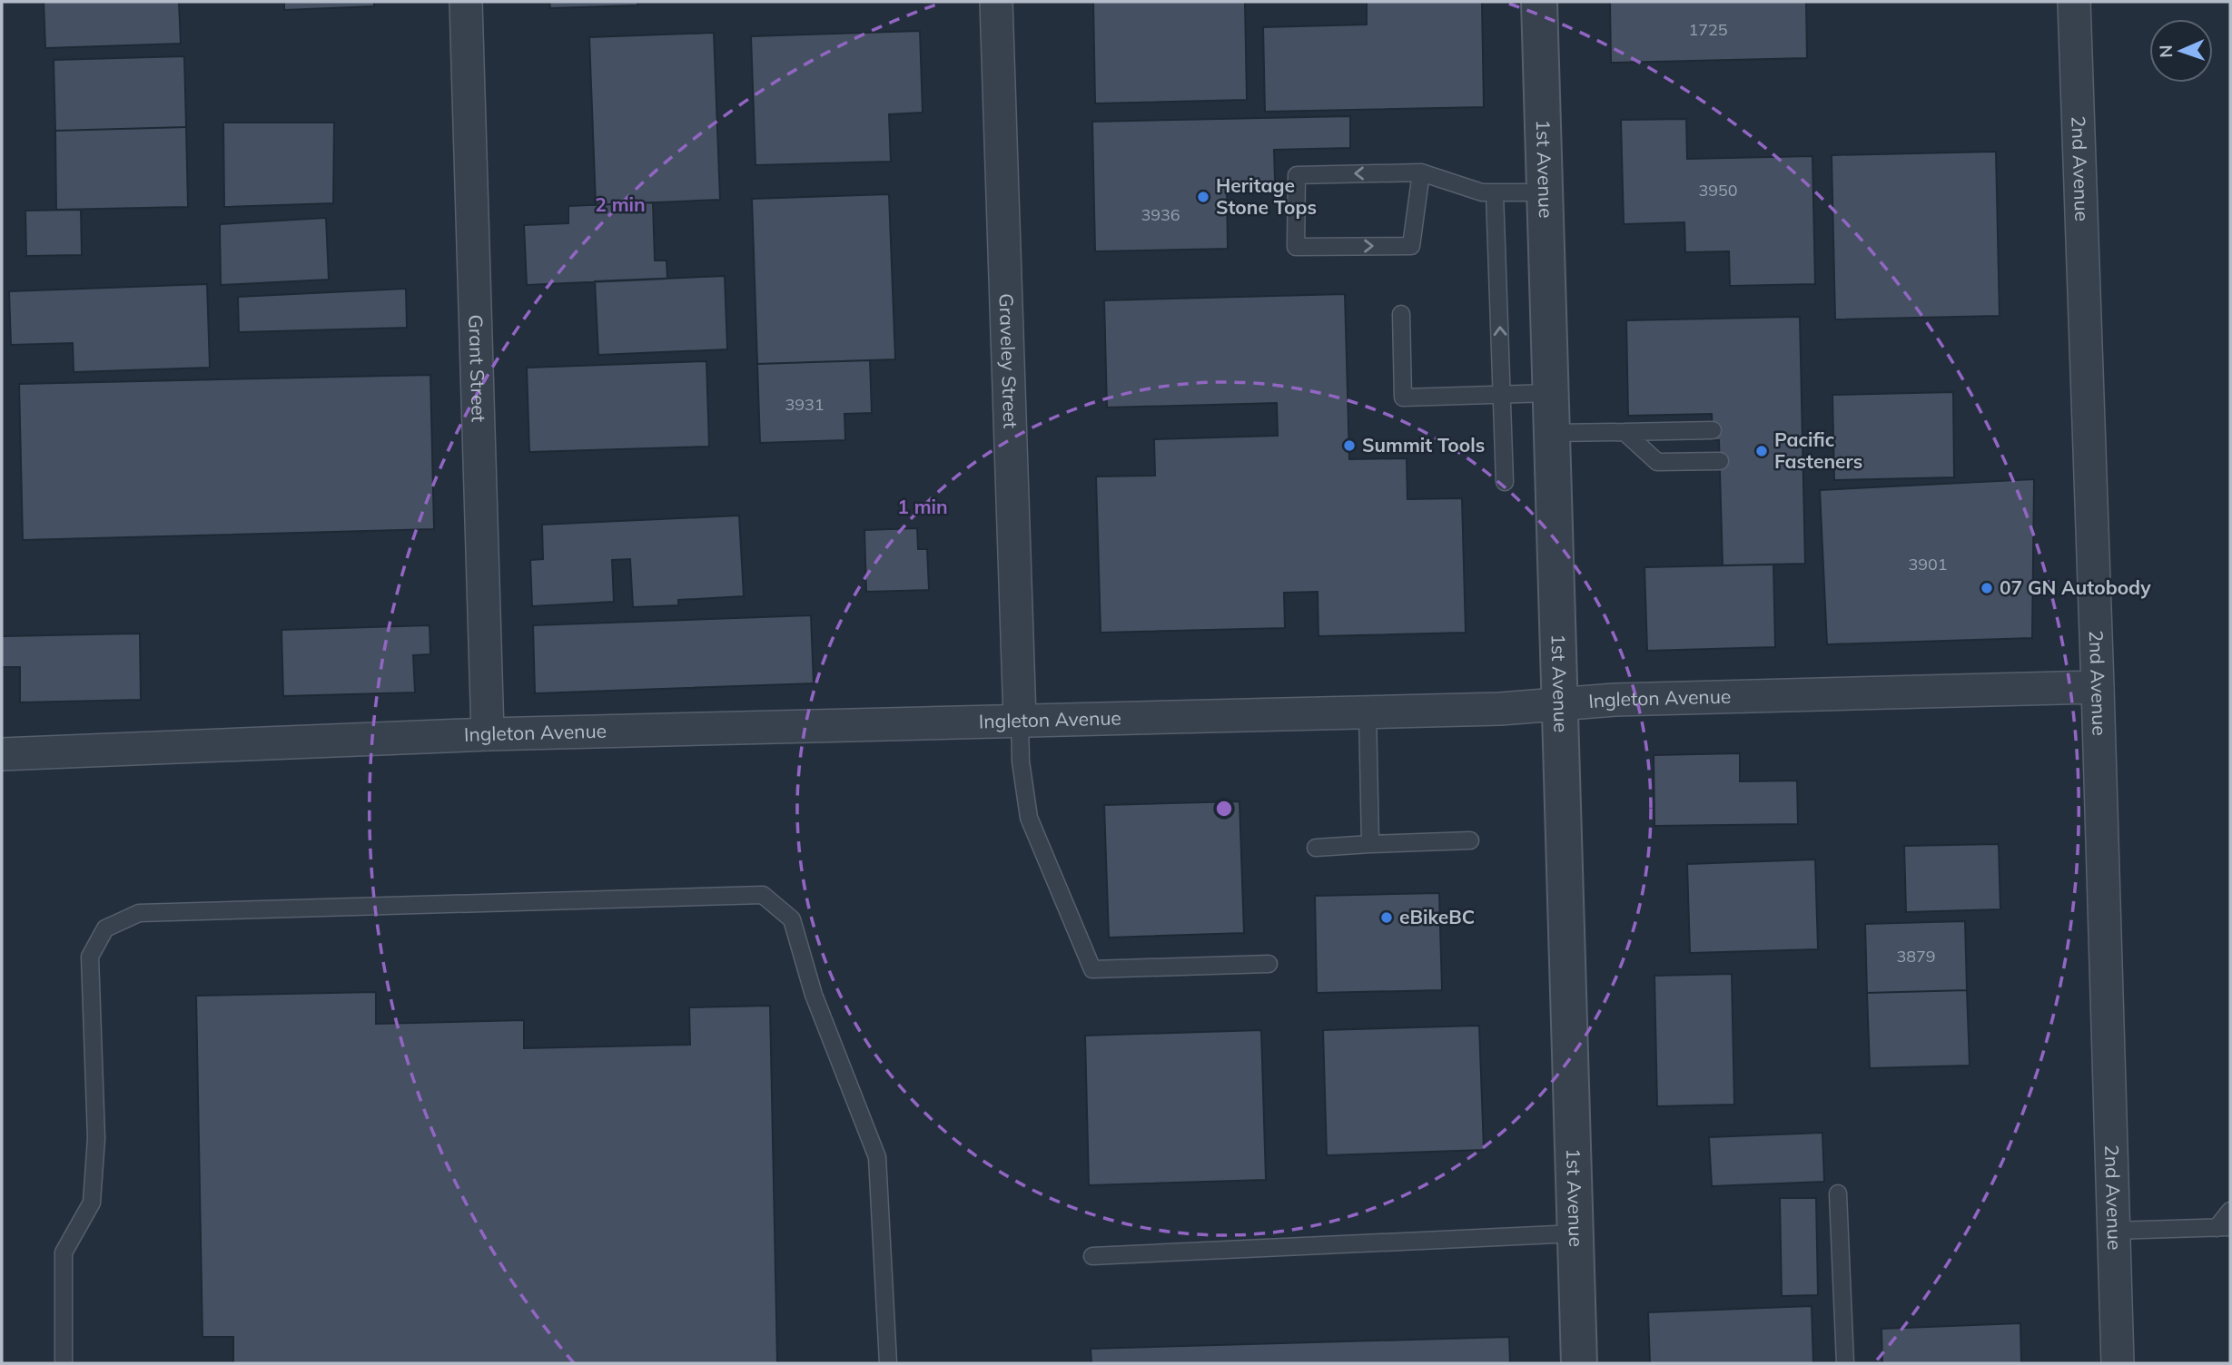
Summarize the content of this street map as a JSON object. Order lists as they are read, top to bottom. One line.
{"streets":{"street":["1st Avenue","2nd Avenue","Graveley Street","Grant Street","Ingleton Avenue"]},"crossings":[["1st Avenue","Ingleton Avenue"],["2nd Avenue","Ingleton Avenue"],["Graveley Street","Ingleton Avenue"],["Grant Street","Ingleton Avenue"]],"places":["Heritage Stone Tops","Summit Tools","Pacific Fasteners","07 GN Autobody","eBikeBC"],"house_numbers":["1725","3950","3936","3931","3901","3879"],"north":"left","rings":["2 min","1 min"]}
